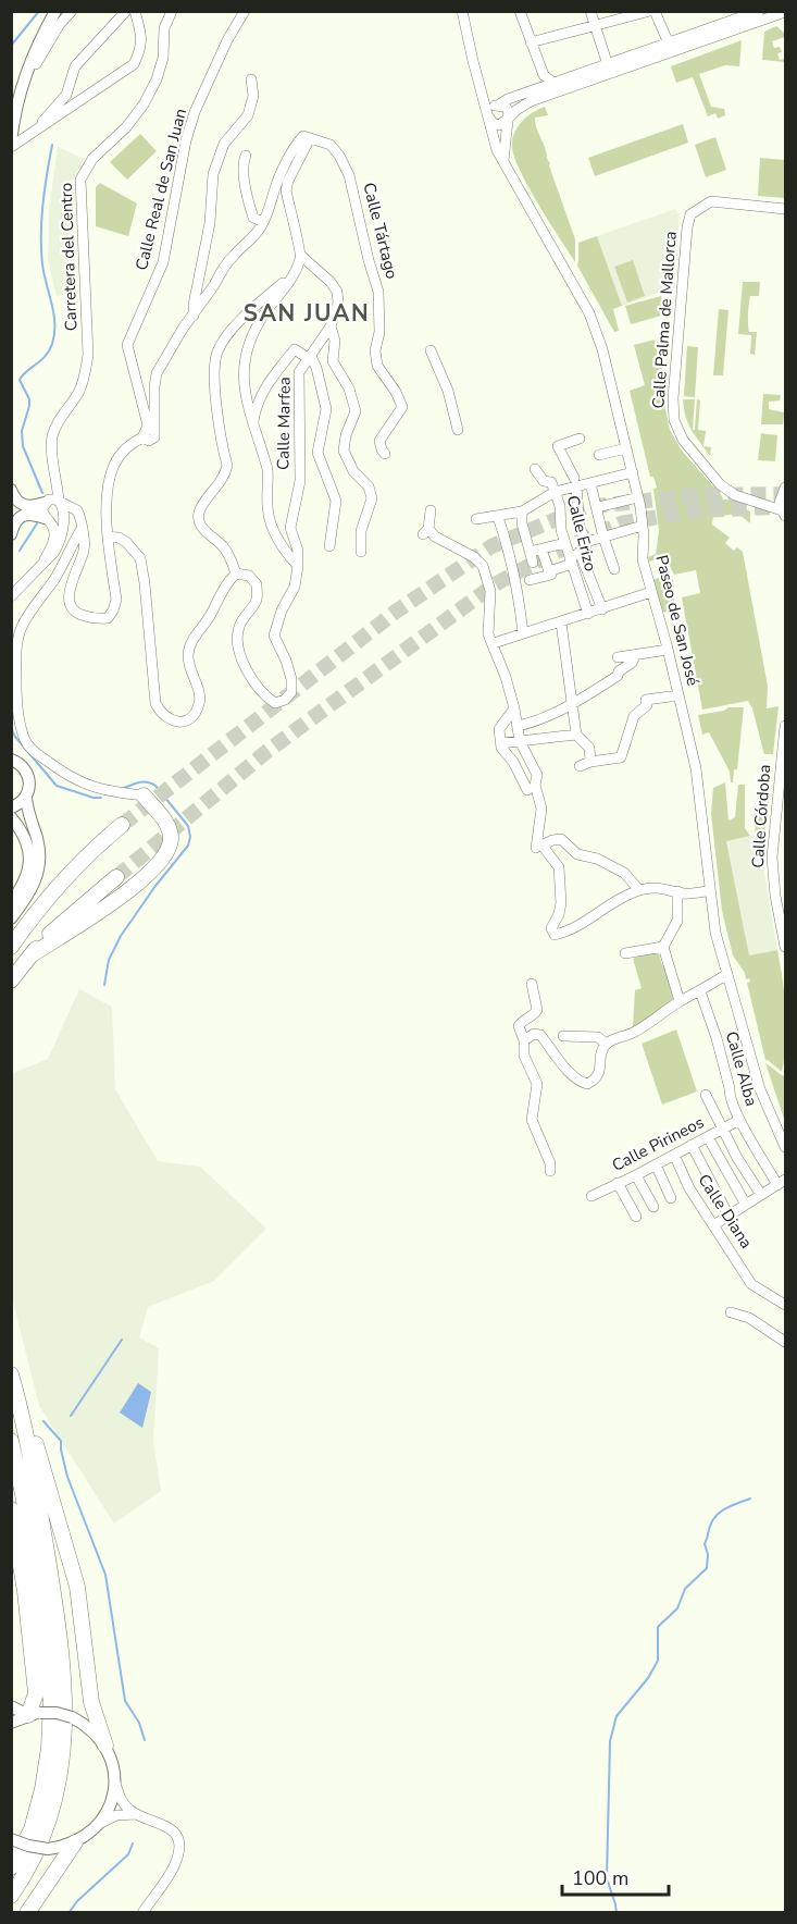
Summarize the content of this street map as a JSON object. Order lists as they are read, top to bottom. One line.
{"streets":{"street":["Calle Real de San Juan","Calle Tártago","Carretera del Centro","Calle Palma de Mallorca","Calle Marfea","Calle Erizo","Paseo de San José","Calle Córdoba","Calle Alba","Calle Pirineos","Calle Diana"]},"crossings":[["Calle Alba","Calle Pirineos"],["Calle Pirineos","Calle Diana"]],"districts":["SAN JUAN"],"scale_bar":"100 m"}
